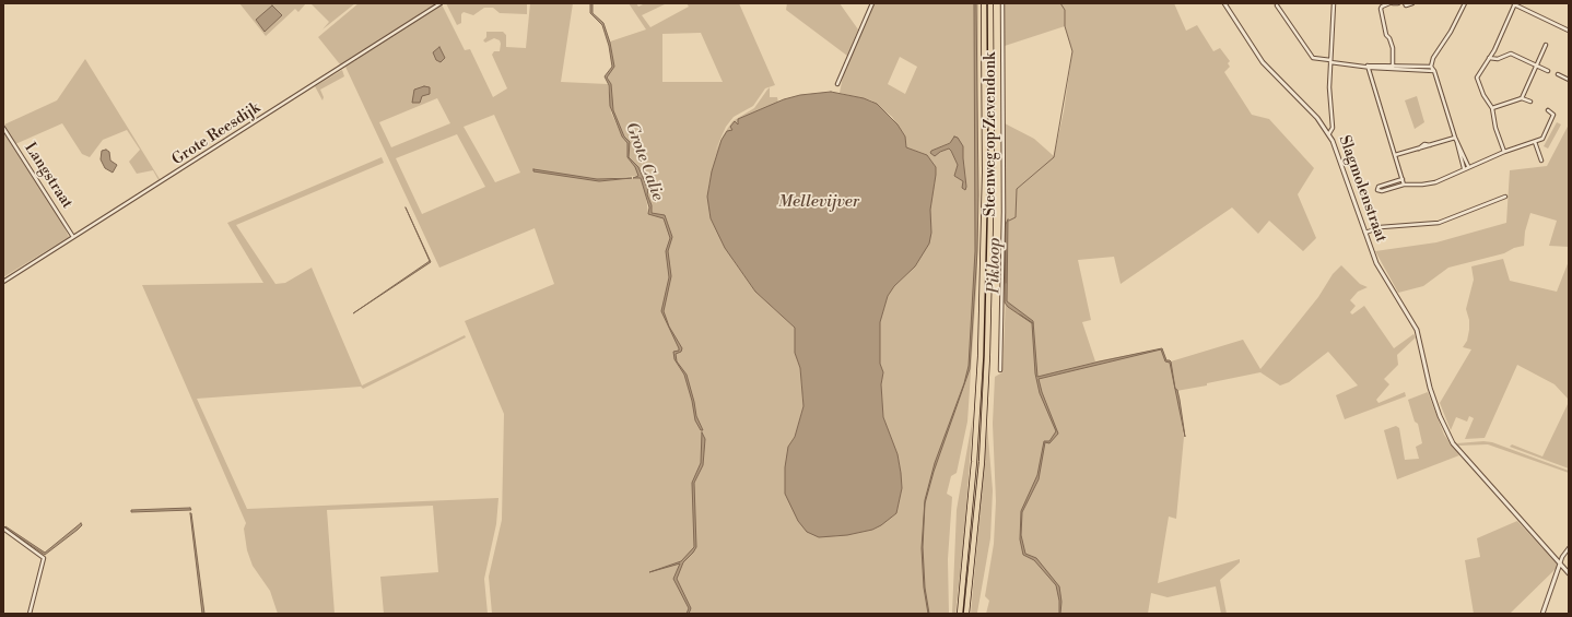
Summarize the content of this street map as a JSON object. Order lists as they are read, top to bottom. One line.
{"streets":{"street":["Grote Reesdijk","Steenweg op Zevendonk","Langstraat","Slagmolenstraat"]},"crossings":[["Grote Reesdijk","Langstraat"]],"water":["Grote Calie","Mellevijver","Pikloop"]}
